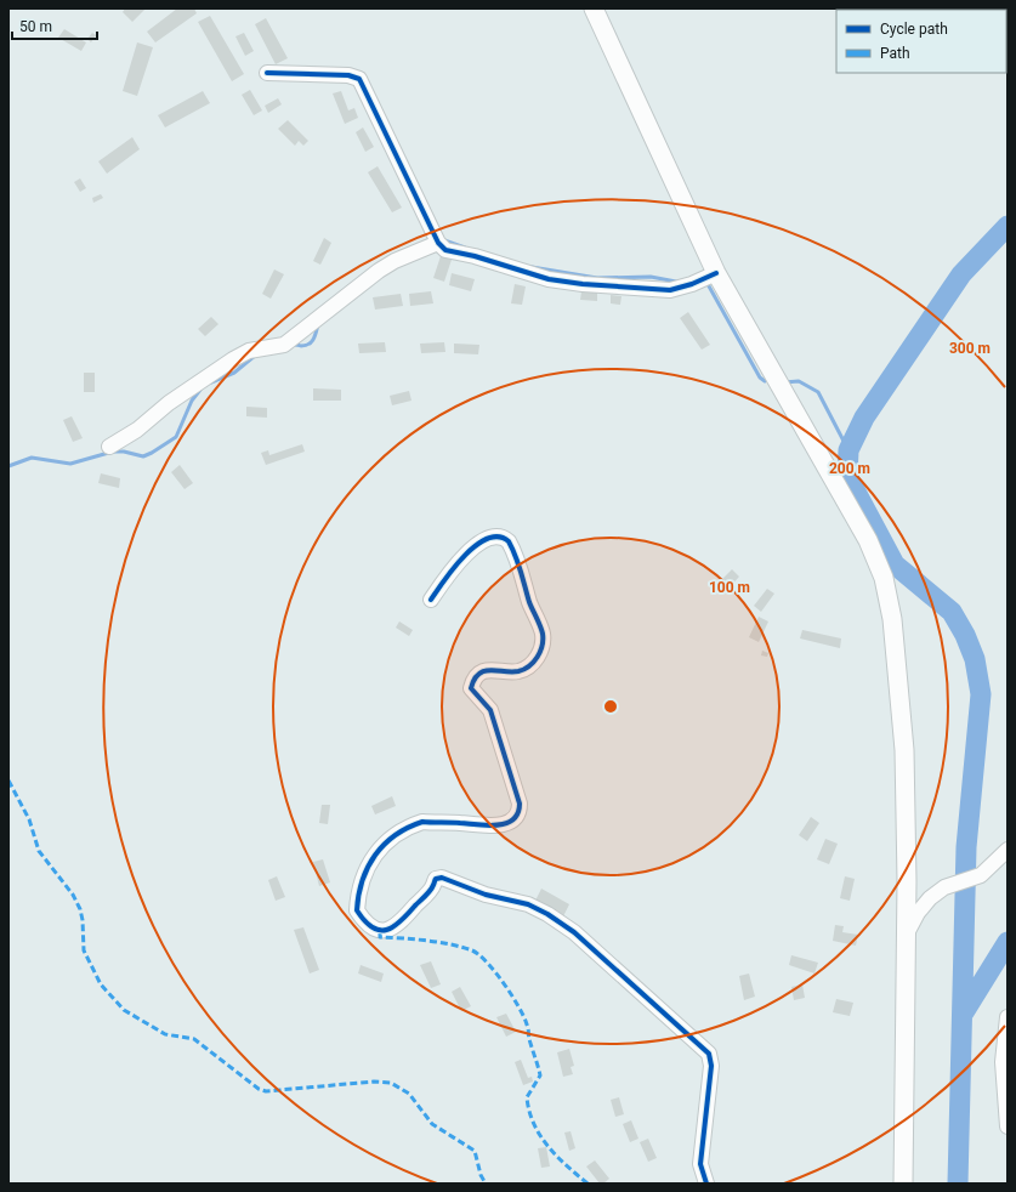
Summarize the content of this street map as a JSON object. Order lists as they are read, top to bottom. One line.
{"legend":["Cycle path","Path"],"scale_bar":"50 m","rings":["300 m","200 m","100 m"]}
